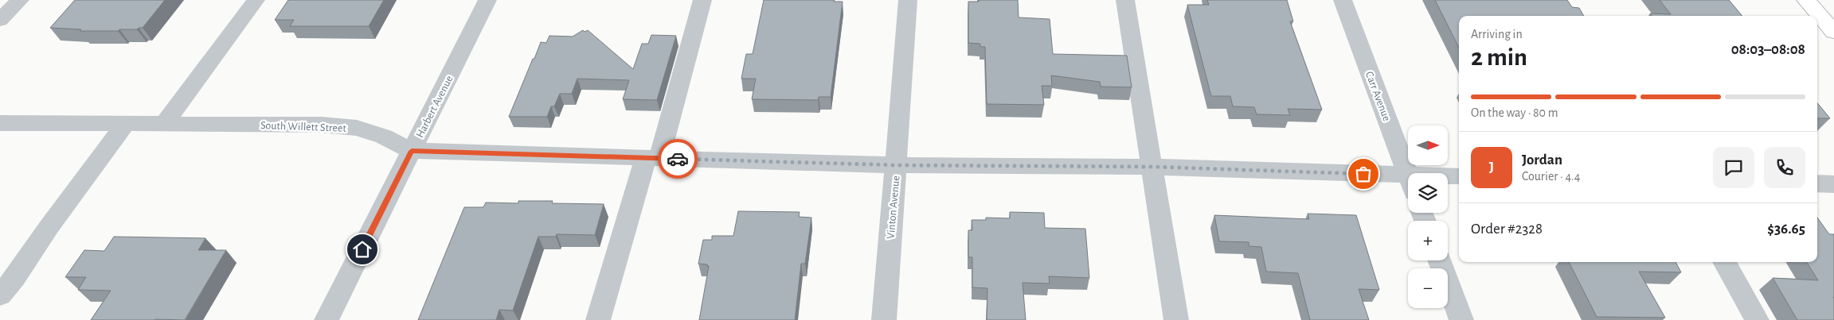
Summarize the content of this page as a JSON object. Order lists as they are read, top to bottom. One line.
{"streets":{"street":["Carr Avenue","Harbert Avenue","South Willett Street","Vinton Avenue"]},"crossings":[["Harbert Avenue","South Willett Street"],["South Willett Street","Vinton Avenue"]],"north":"right","page":{"heading":["2 min","Arriving in","08:03–08:08"],"panel":["Jordan","Courier · 4.4","Order #2328","$36.65"],"bar":"On the way · 80 m","map_buttons":["+","−"],"round":"J"}}
